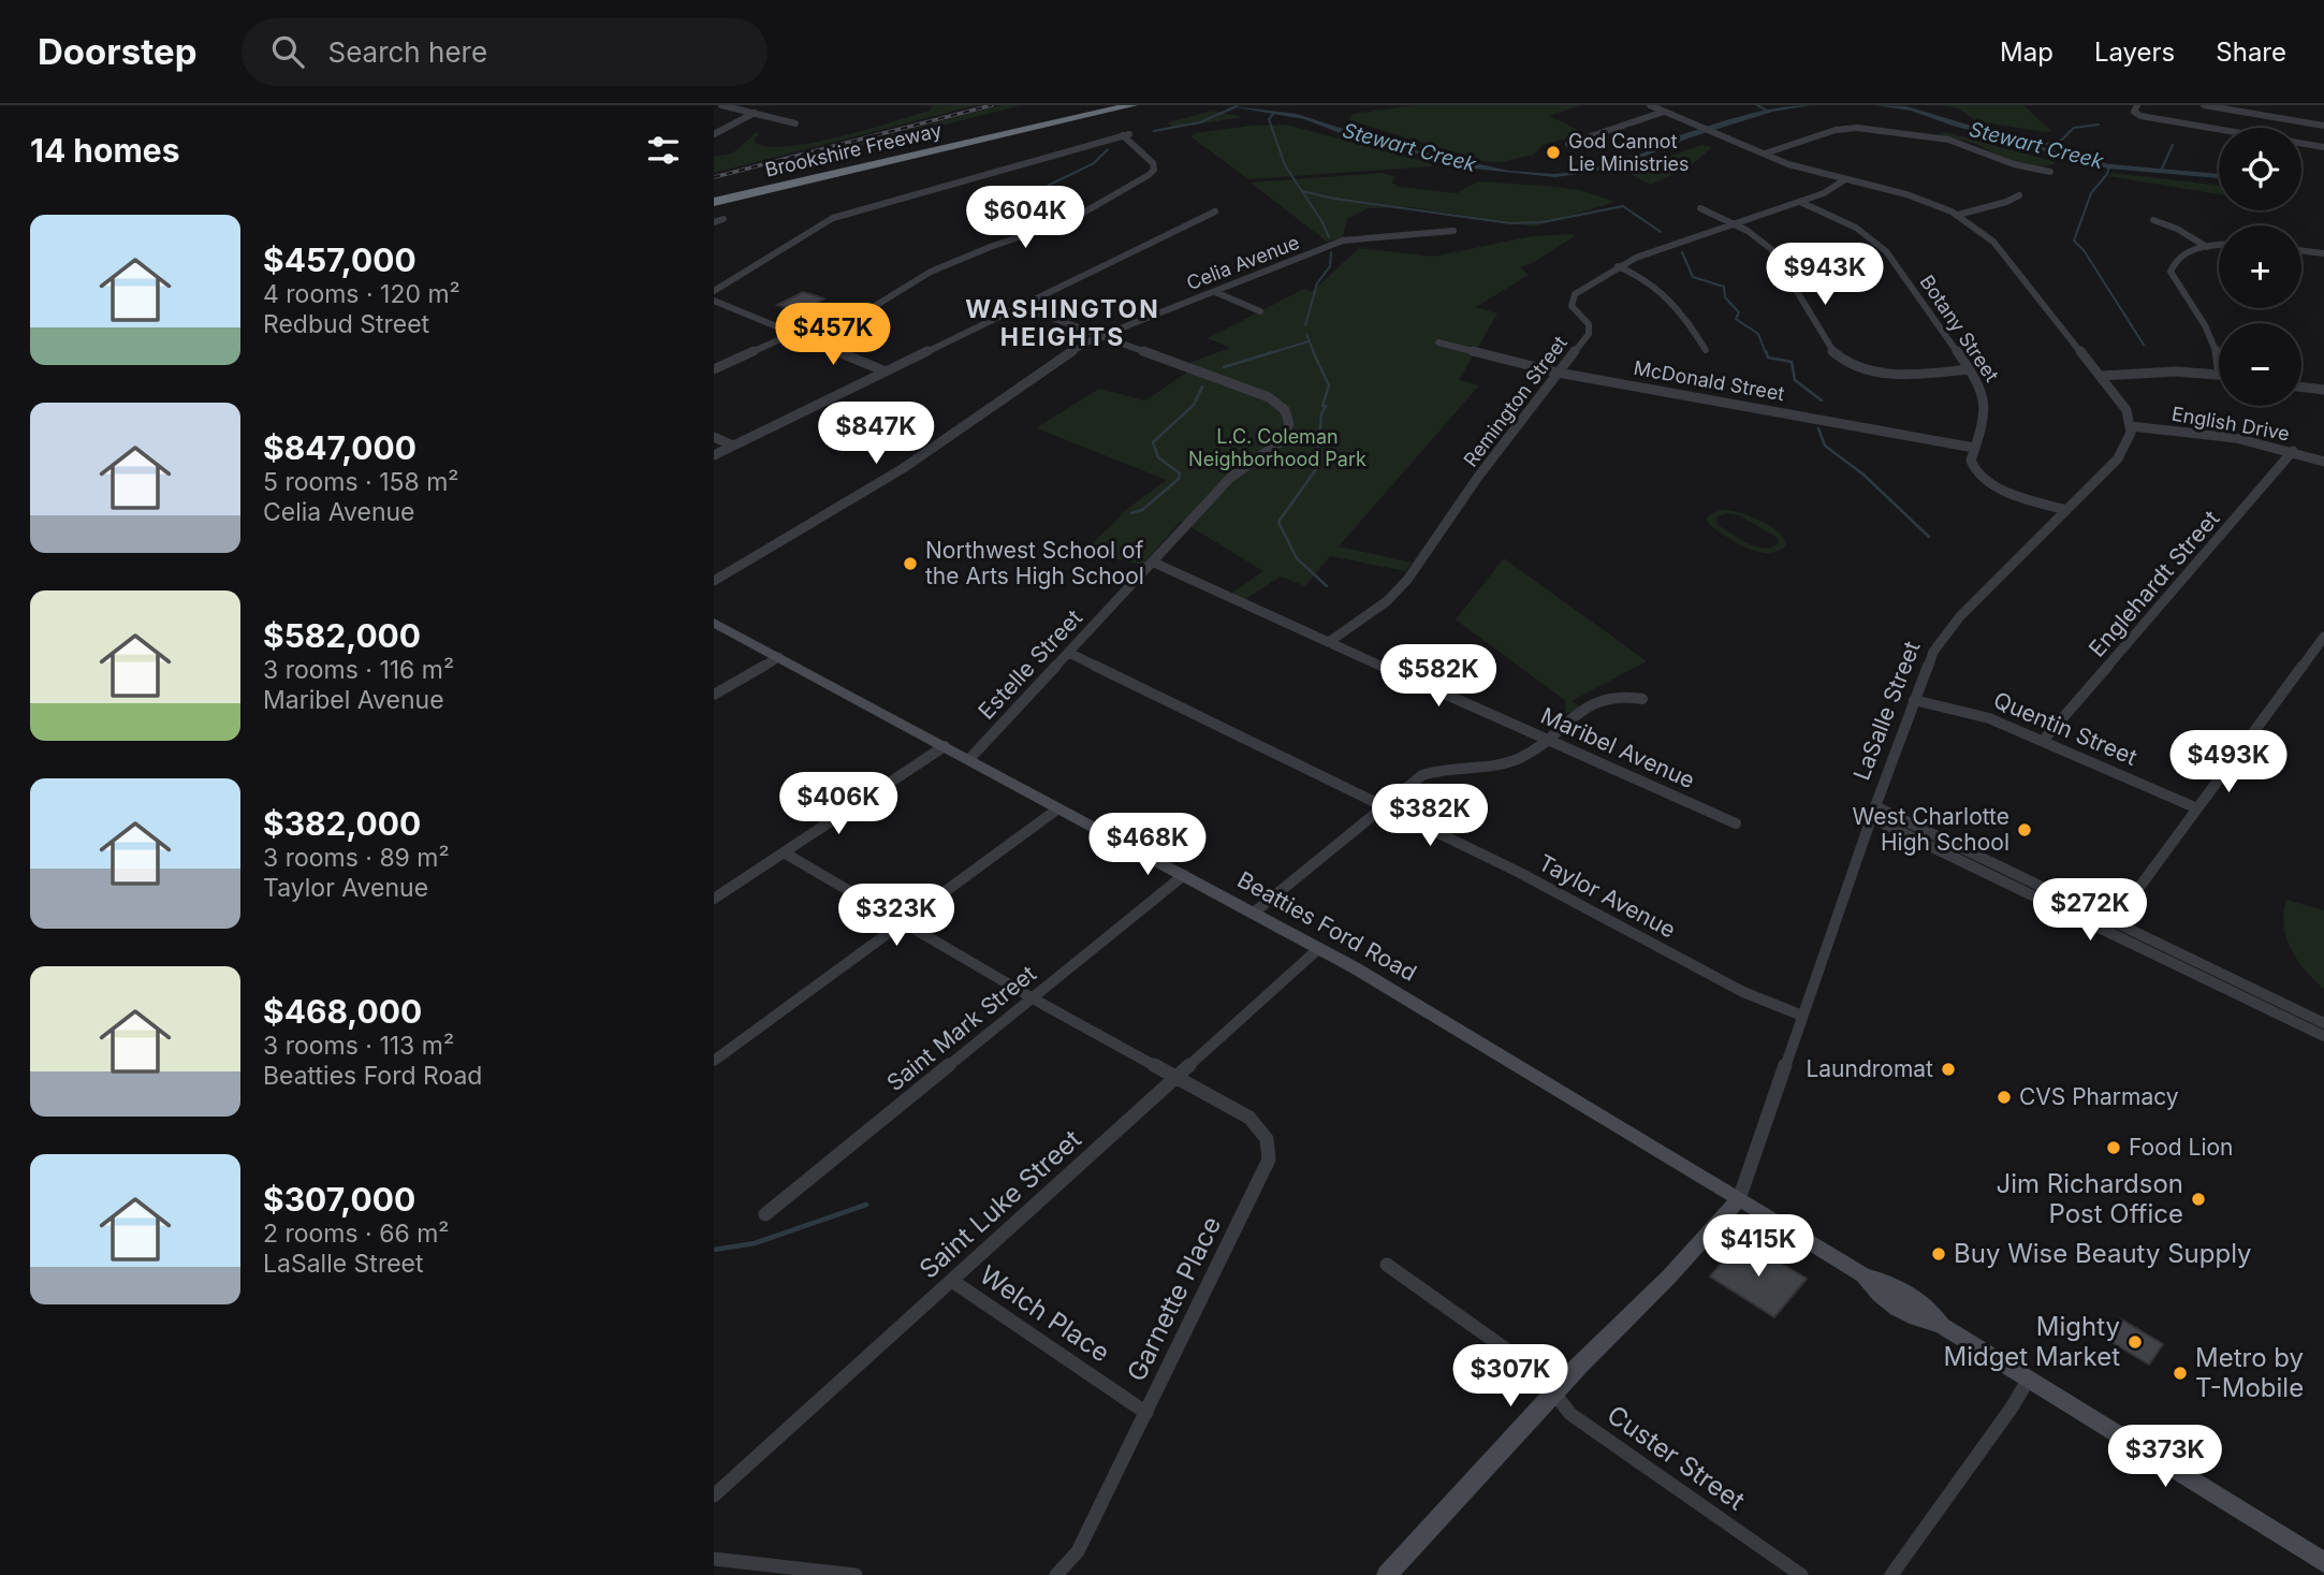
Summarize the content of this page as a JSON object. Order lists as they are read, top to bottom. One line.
{"streets":{"highway":["Brookshire Freeway"],"main road":["LaSalle Street","Beatties Ford Road"],"street":["Celia Avenue","Botany Street","McDonald Street","Remington Street","English Drive","Englehardt Street","Estelle Street","Quentin Street","Maribel Avenue","Taylor Avenue","Saint Mark Street","Saint Luke Street","Garnette Place","Welch Place","Custer Street"]},"crossings":[["Celia Avenue","Estelle Street"],["Botany Street","McDonald Street"],["Botany Street","Remington Street"],["McDonald Street","Remington Street"],["Remington Street","Maribel Avenue"],["English Drive","Englehardt Street"],["English Drive","LaSalle Street"],["Englehardt Street","Quentin Street"],["Estelle Street","Maribel Avenue"],["Estelle Street","Taylor Avenue"],["Estelle Street","Beatties Ford Road"],["LaSalle Street","Quentin Street"],["LaSalle Street","Taylor Avenue"],["LaSalle Street","Beatties Ford Road"],["LaSalle Street","Custer Street"],["Beatties Ford Road","Saint Mark Street"],["Beatties Ford Road","Saint Luke Street"],["Saint Mark Street","Garnette Place"],["Saint Luke Street","Garnette Place"],["Saint Luke Street","Welch Place"],["Garnette Place","Welch Place"]],"districts":["WASHINGTON HEIGHTS"],"water":["Stewart Creek"],"parks":["L.C. Coleman Neighborhood Park"],"places":["God Cannot Lie Ministries","Northwest School of the Arts High School","West Charlotte High School","Laundromat","CVS Pharmacy","Food Lion","Jim Richardson Post Office","Buy Wise Beauty Supply","Mighty Midget Market","Metro by T-Mobile"],"page":{"header":"Doorstep","search":"Search here","nav":["Map","Layers","Share"],"heading":"14 homes","map_buttons":["+","−"],"price":["$604K","$943K","$457K","$847K","$582K","$493K","$406K","$382K","$468K","$272K","$323K","$415K","$307K","$373K"],"list":[{"name":"$457,000","note":"4 rooms · 120 m² · Redbud Street"},{"name":"$847,000","note":"5 rooms · 158 m² · Celia Avenue"},{"name":"$582,000","note":"3 rooms · 116 m² · Maribel Avenue"},{"name":"$382,000","note":"3 rooms · 89 m² · Taylor Avenue"},{"name":"$468,000","note":"3 rooms · 113 m² · Beatties Ford Road"},{"name":"$307,000","note":"2 rooms · 66 m² · LaSalle Street"}]}}
